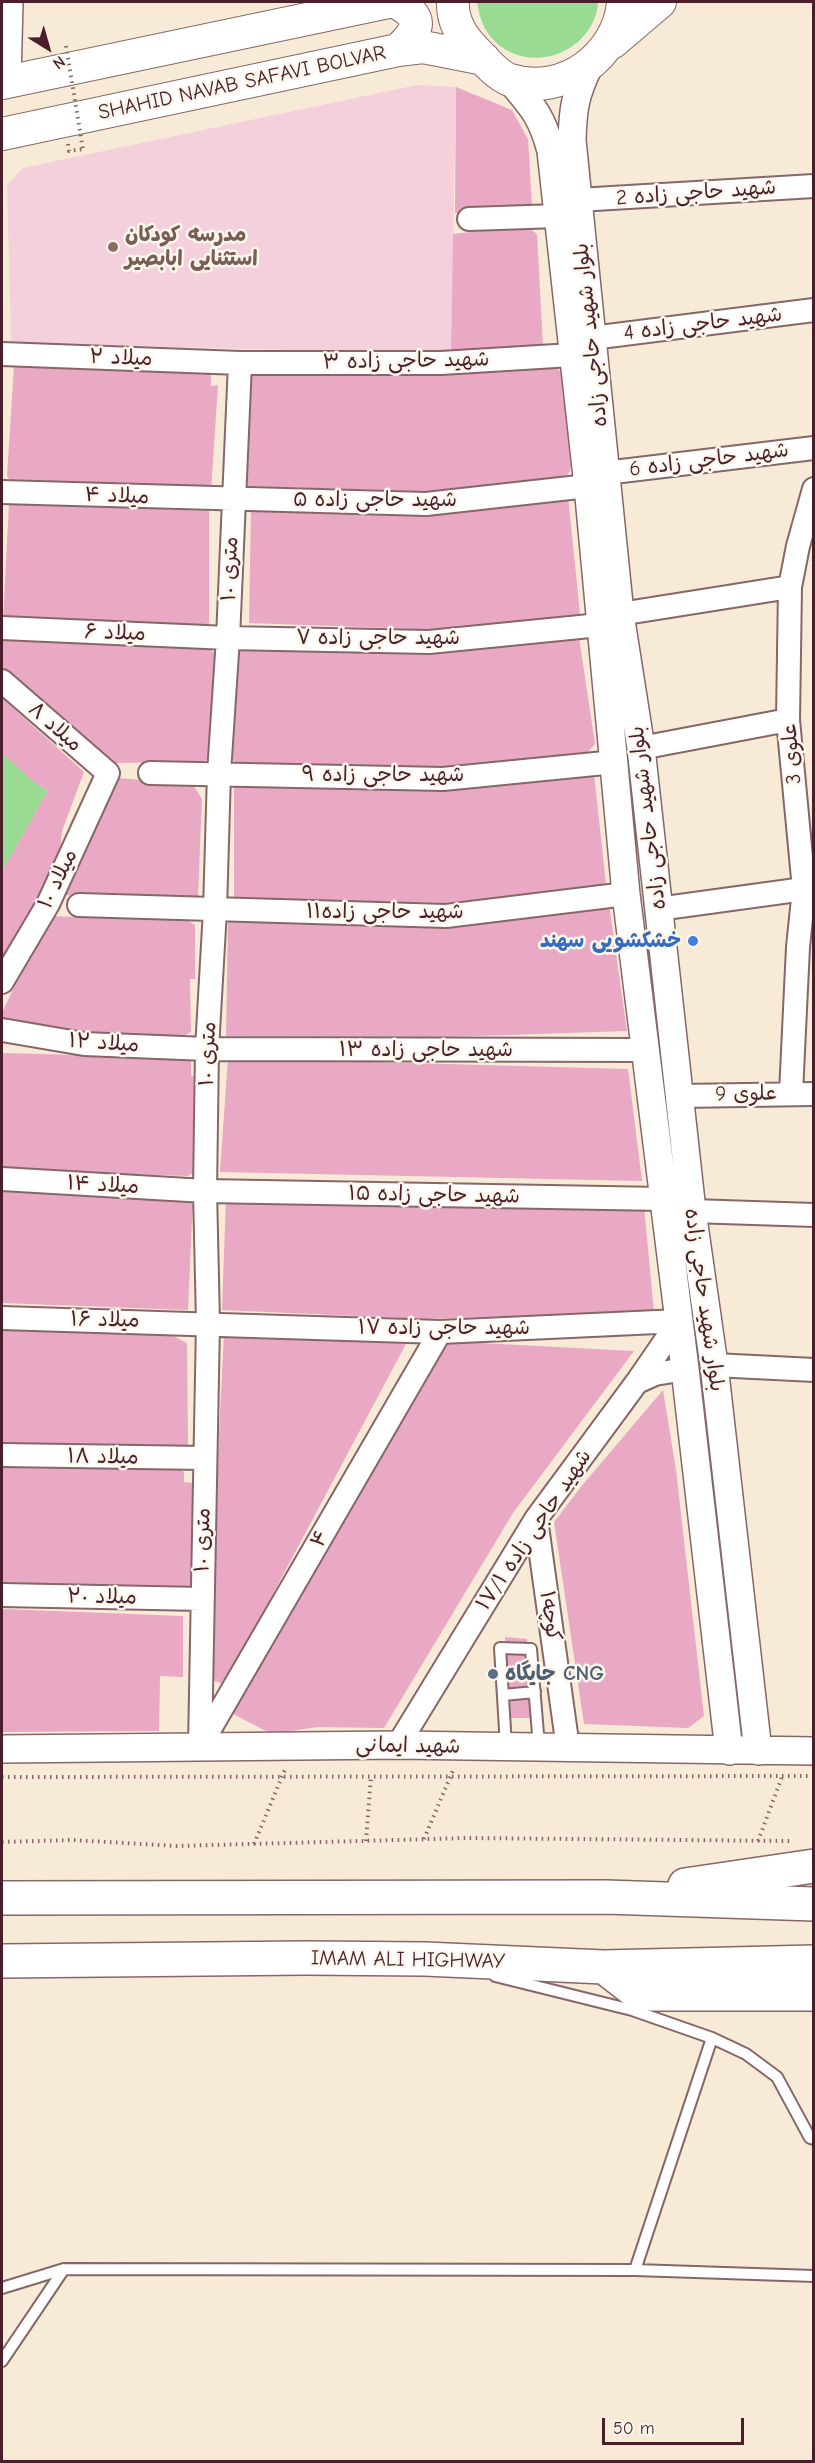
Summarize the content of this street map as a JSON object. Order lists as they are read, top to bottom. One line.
{"streets":{"highway":["IMAM ALI HIGHWAY"],"main road":["SHAHID NAVAB SAFAVI BOLVAR"],"street":["شهید حاجی زاده 2","شهید حاجی زاده 4","بلوار شهید حاجی زاده","میلاد ۲","شهید حاجی زاده ۳","شهید حاجی زاده 6","میلاد ۴","شهید حاجی زاده ۵","۱۰ متری","میلاد ۶","شهید حاجی زاده ۷","میلاد ۸","علوی 3","شهید حاجی زاده ۹","میلاد ۱۰","شهید حاجی زاده۱۱","میلاد ۱۲","شهید حاجی زاده ۱۳","علوی 9","میلاد ۱۴","شهید حاجی زاده ۱۵","میلاد ۱۶","شهید حاجی زاده ۱۷","میلاد ۱۸","شهید حاجی زاده ۱۷/۱","۴","میلاد ۲۰","کوچه۱","شهید ایمانی"]},"crossings":[["شهید حاجی زاده 2","بلوار شهید حاجی زاده"],["شهید حاجی زاده 4","بلوار شهید حاجی زاده"],["شهید حاجی زاده 4","شهید حاجی زاده ۳"],["بلوار شهید حاجی زاده","شهید حاجی زاده ۳"],["بلوار شهید حاجی زاده","شهید حاجی زاده 6"],["بلوار شهید حاجی زاده","شهید حاجی زاده ۵"],["بلوار شهید حاجی زاده","شهید حاجی زاده ۷"],["بلوار شهید حاجی زاده","شهید حاجی زاده ۹"],["بلوار شهید حاجی زاده","شهید حاجی زاده۱۱"],["بلوار شهید حاجی زاده","شهید حاجی زاده ۱۳"],["بلوار شهید حاجی زاده","علوی 9"],["بلوار شهید حاجی زاده","شهید حاجی زاده ۱۵"],["بلوار شهید حاجی زاده","شهید حاجی زاده ۱۷"],["بلوار شهید حاجی زاده","شهید حاجی زاده ۱۷/۱"],["بلوار شهید حاجی زاده","شهید ایمانی"],["میلاد ۲","شهید حاجی زاده ۳"],["میلاد ۲","۱۰ متری"],["شهید حاجی زاده ۳","۱۰ متری"],["شهید حاجی زاده 6","شهید حاجی زاده ۵"],["میلاد ۴","شهید حاجی زاده ۵"],["میلاد ۴","۱۰ متری"],["شهید حاجی زاده ۵","۱۰ متری"],["۱۰ متری","میلاد ۶"],["۱۰ متری","شهید حاجی زاده ۷"],["۱۰ متری","شهید حاجی زاده ۹"],["۱۰ متری","شهید حاجی زاده۱۱"],["۱۰ متری","میلاد ۱۲"],["۱۰ متری","شهید حاجی زاده ۱۳"],["۱۰ متری","میلاد ۱۴"],["۱۰ متری","شهید حاجی زاده ۱۵"],["۱۰ متری","میلاد ۱۶"],["۱۰ متری","شهید حاجی زاده ۱۷"],["۱۰ متری","میلاد ۱۸"],["۱۰ متری","۴"],["۱۰ متری","میلاد ۲۰"],["۱۰ متری","شهید ایمانی"],["میلاد ۶","شهید حاجی زاده ۷"],["شهید حاجی زاده ۷","علوی 3"],["میلاد ۸","میلاد ۱۰"],["علوی 3","علوی 9"],["میلاد ۱۲","شهید حاجی زاده ۱۳"],["میلاد ۱۴","شهید حاجی زاده ۱۵"],["میلاد ۱۶","شهید حاجی زاده ۱۷"],["شهید حاجی زاده ۱۷","شهید حاجی زاده ۱۷/۱"],["شهید حاجی زاده ۱۷","۴"],["شهید حاجی زاده ۱۷/۱","کوچه۱"],["شهید حاجی زاده ۱۷/۱","شهید ایمانی"],["۴","شهید ایمانی"],["کوچه۱","شهید ایمانی"]],"places":["مدرسه کودکان استثنایی ابابصیر","خشکشویی سهند","جایگاه CNG"],"scale_bar":"50 m","north":"bottom right"}
